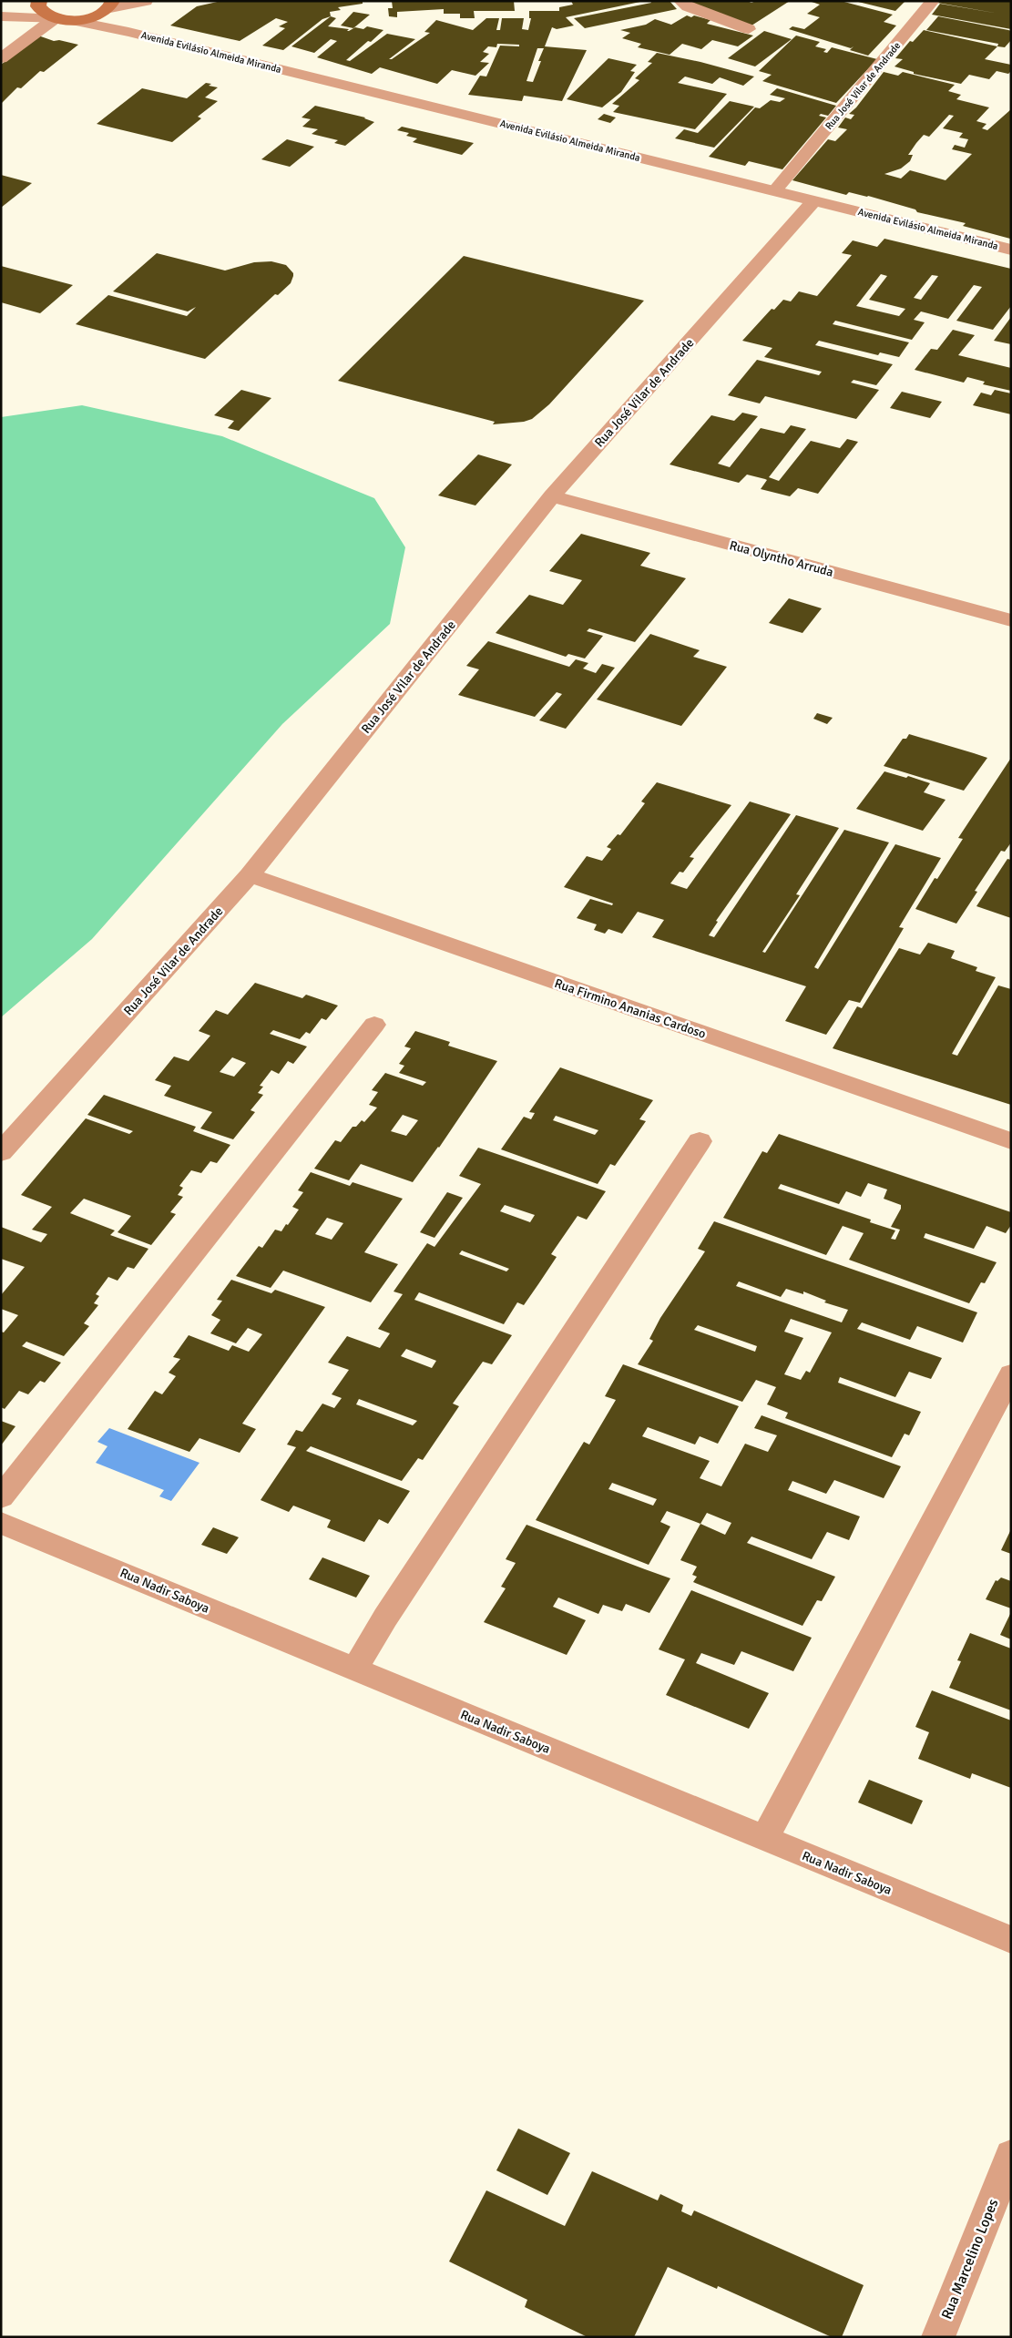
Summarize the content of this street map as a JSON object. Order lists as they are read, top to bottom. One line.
{"streets":{"street":["Avenida Evilásio Almeida Miranda","Rua José Vilar de Andrade","Rua Olyntho Arruda","Rua Firmino Ananias Cardoso","Rua Nadir Saboya","Rua Marcelino Lopes"]},"crossings":[["Avenida Evilásio Almeida Miranda","Rua José Vilar de Andrade"],["Rua José Vilar de Andrade","Rua Olyntho Arruda"],["Rua José Vilar de Andrade","Rua Firmino Ananias Cardoso"]]}
